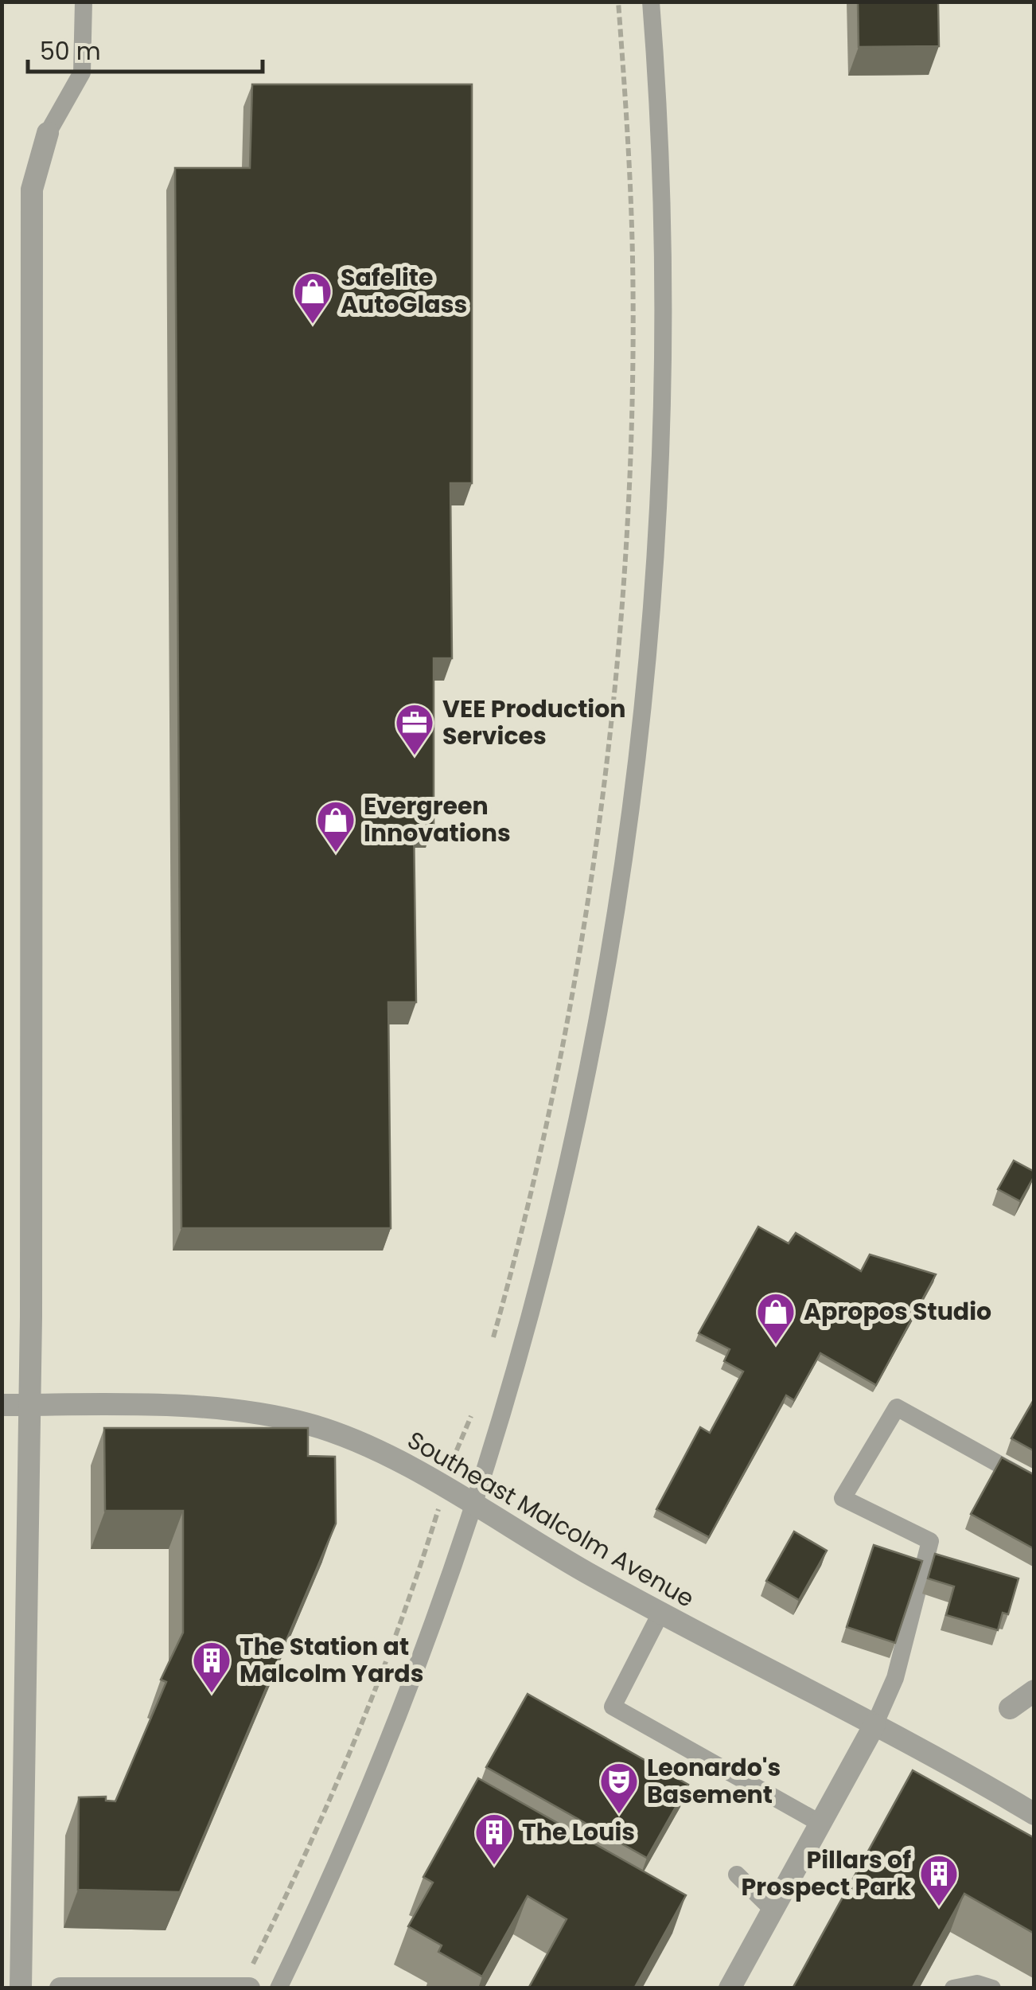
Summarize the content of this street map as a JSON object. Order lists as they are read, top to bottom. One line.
{"streets":{"street":["Southeast Malcolm Avenue"]},"places":{"shop":["Safelite AutoGlass","Evergreen Innovations","Apropos Studio"],"office":["VEE Production Services"],"building":["The Station at Malcolm Yards","The Louis","Pillars of Prospect Park"],"theatre":["Leonardo's Basement"]},"scale_bar":"50 m"}
